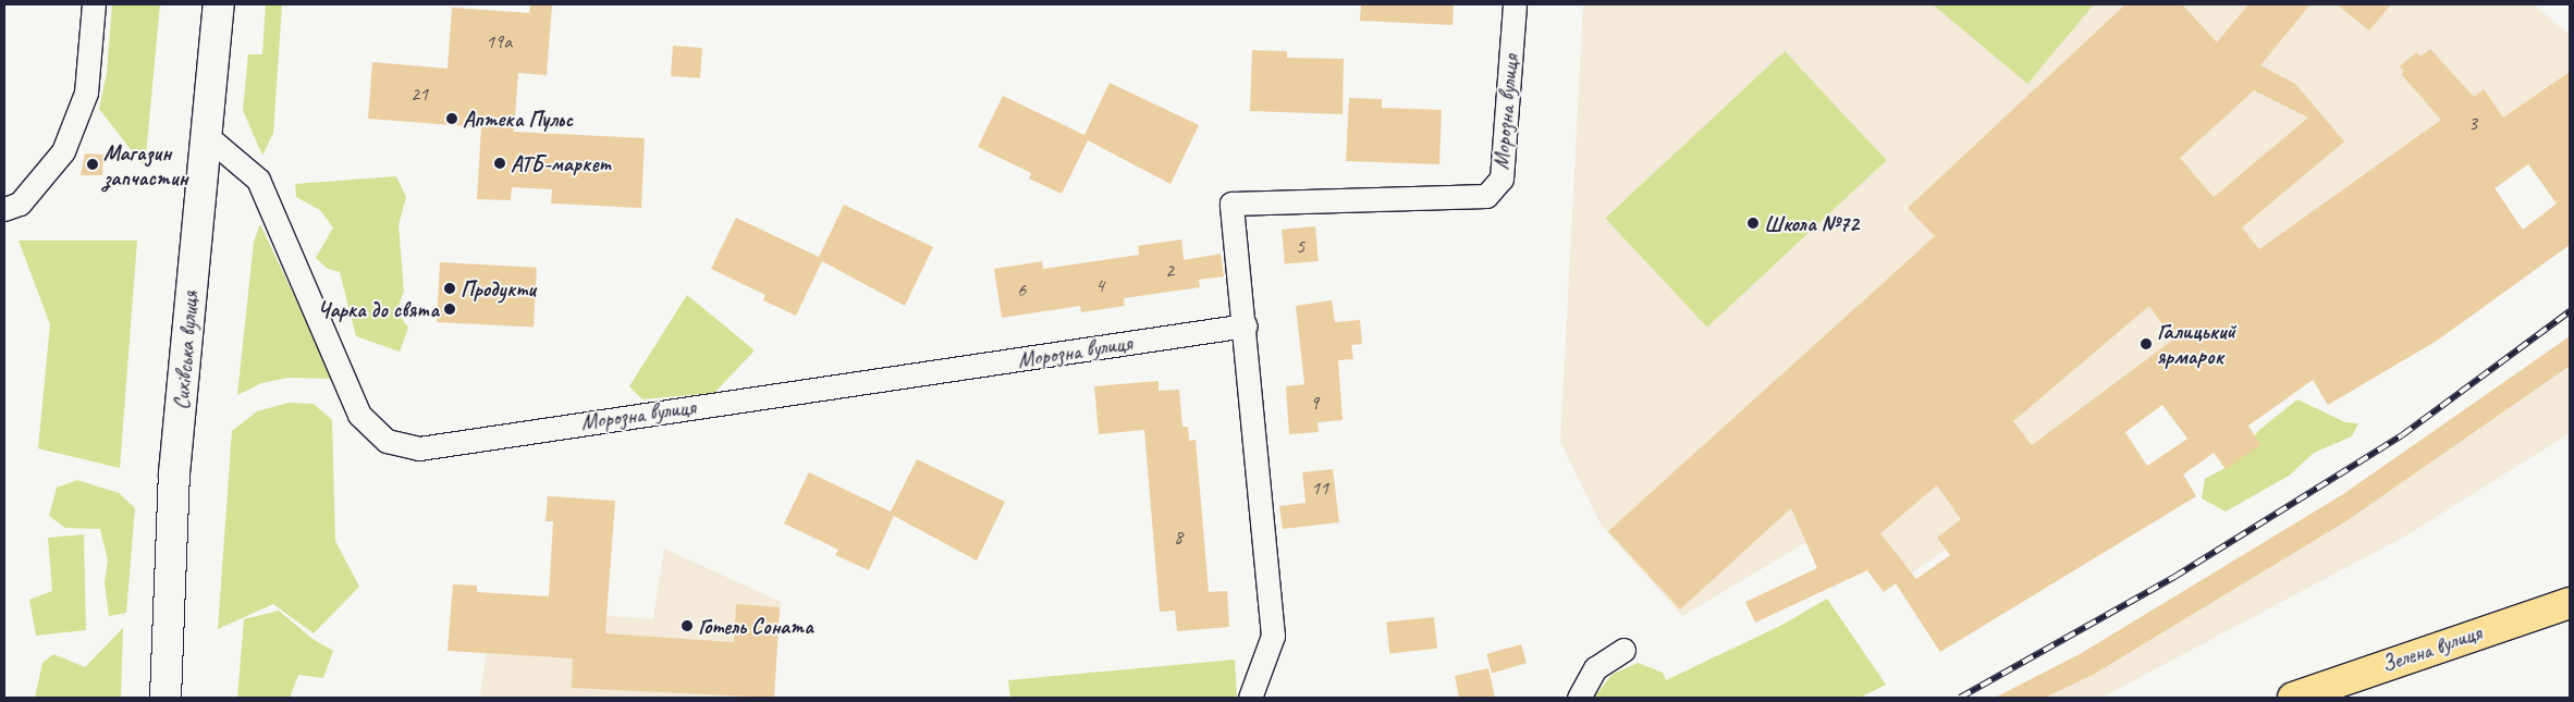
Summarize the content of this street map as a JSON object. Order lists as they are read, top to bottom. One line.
{"streets":{"main road":["Сихівська вулиця","Зелена вулиця"],"street":["Морозна вулиця"]},"crossings":[["Морозна вулиця","Сихівська вулиця"]],"places":["Аптека Пульс","АТБ-маркет","Магазин запчастин","Школа №72","Продукти","Чарка до свята","Галицький ярмарок","Готель Соната"],"house_numbers":["19а","21","3","5","2","4","6","9","11","8"]}
